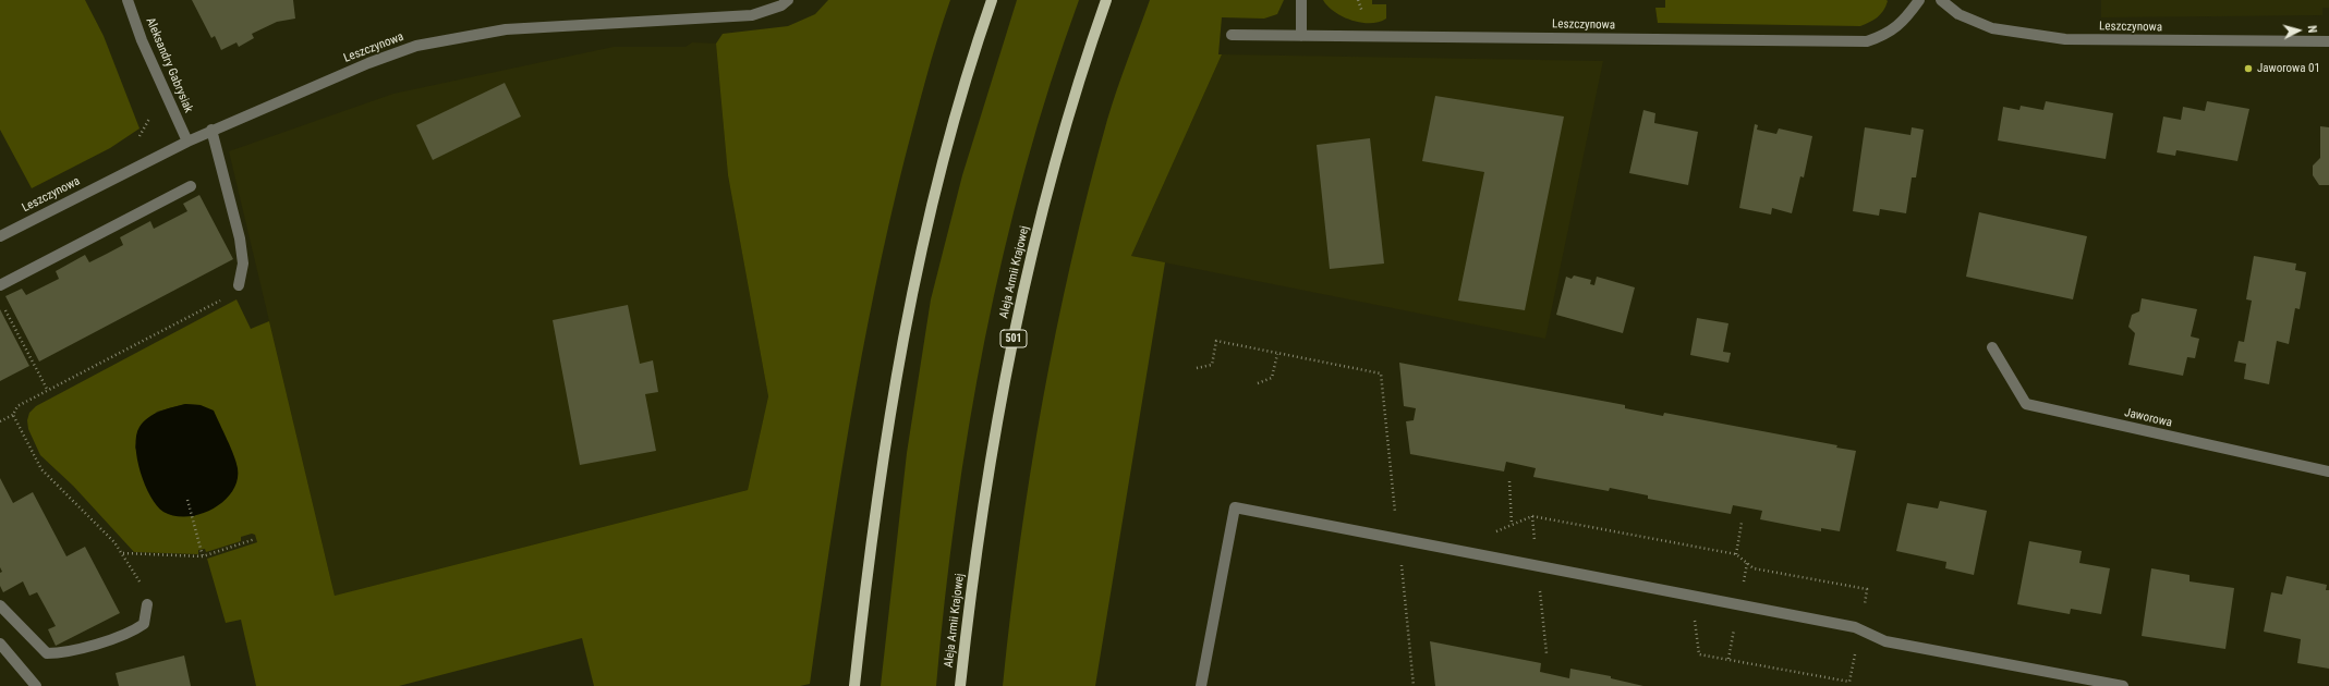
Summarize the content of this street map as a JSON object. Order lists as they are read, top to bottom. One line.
{"streets":{"main road":["Aleja Armii Krajowej","501"],"street":["Leszczynowa","Aleksandry Gabrysiak","Jaworowa"]},"crossings":[["Leszczynowa","Aleksandry Gabrysiak"]],"places":["Jaworowa 01"],"north":"right"}
